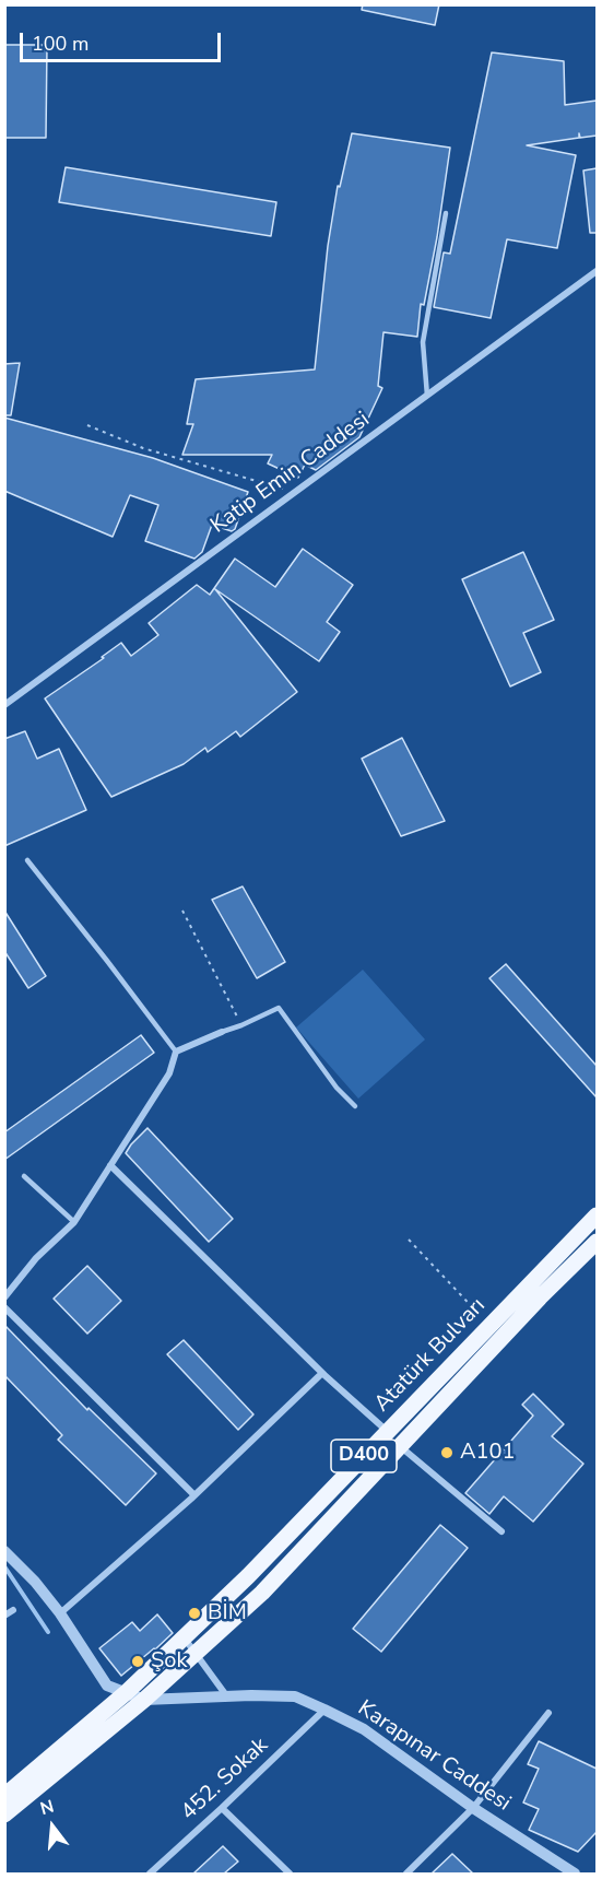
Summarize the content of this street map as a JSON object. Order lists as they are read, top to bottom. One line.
{"streets":{"main road":["Atatürk Bulvarı","D400"],"street":["Katip Emin Caddesi","Karapınar Caddesi","452. Sokak"]},"crossings":[["Atatürk Bulvarı","D400"],["Atatürk Bulvarı","Karapınar Caddesi"],["D400","Karapınar Caddesi"],["Karapınar Caddesi","452. Sokak"]],"places":["A101","BİM","Şok"],"scale_bar":"100 m","north":"top"}
